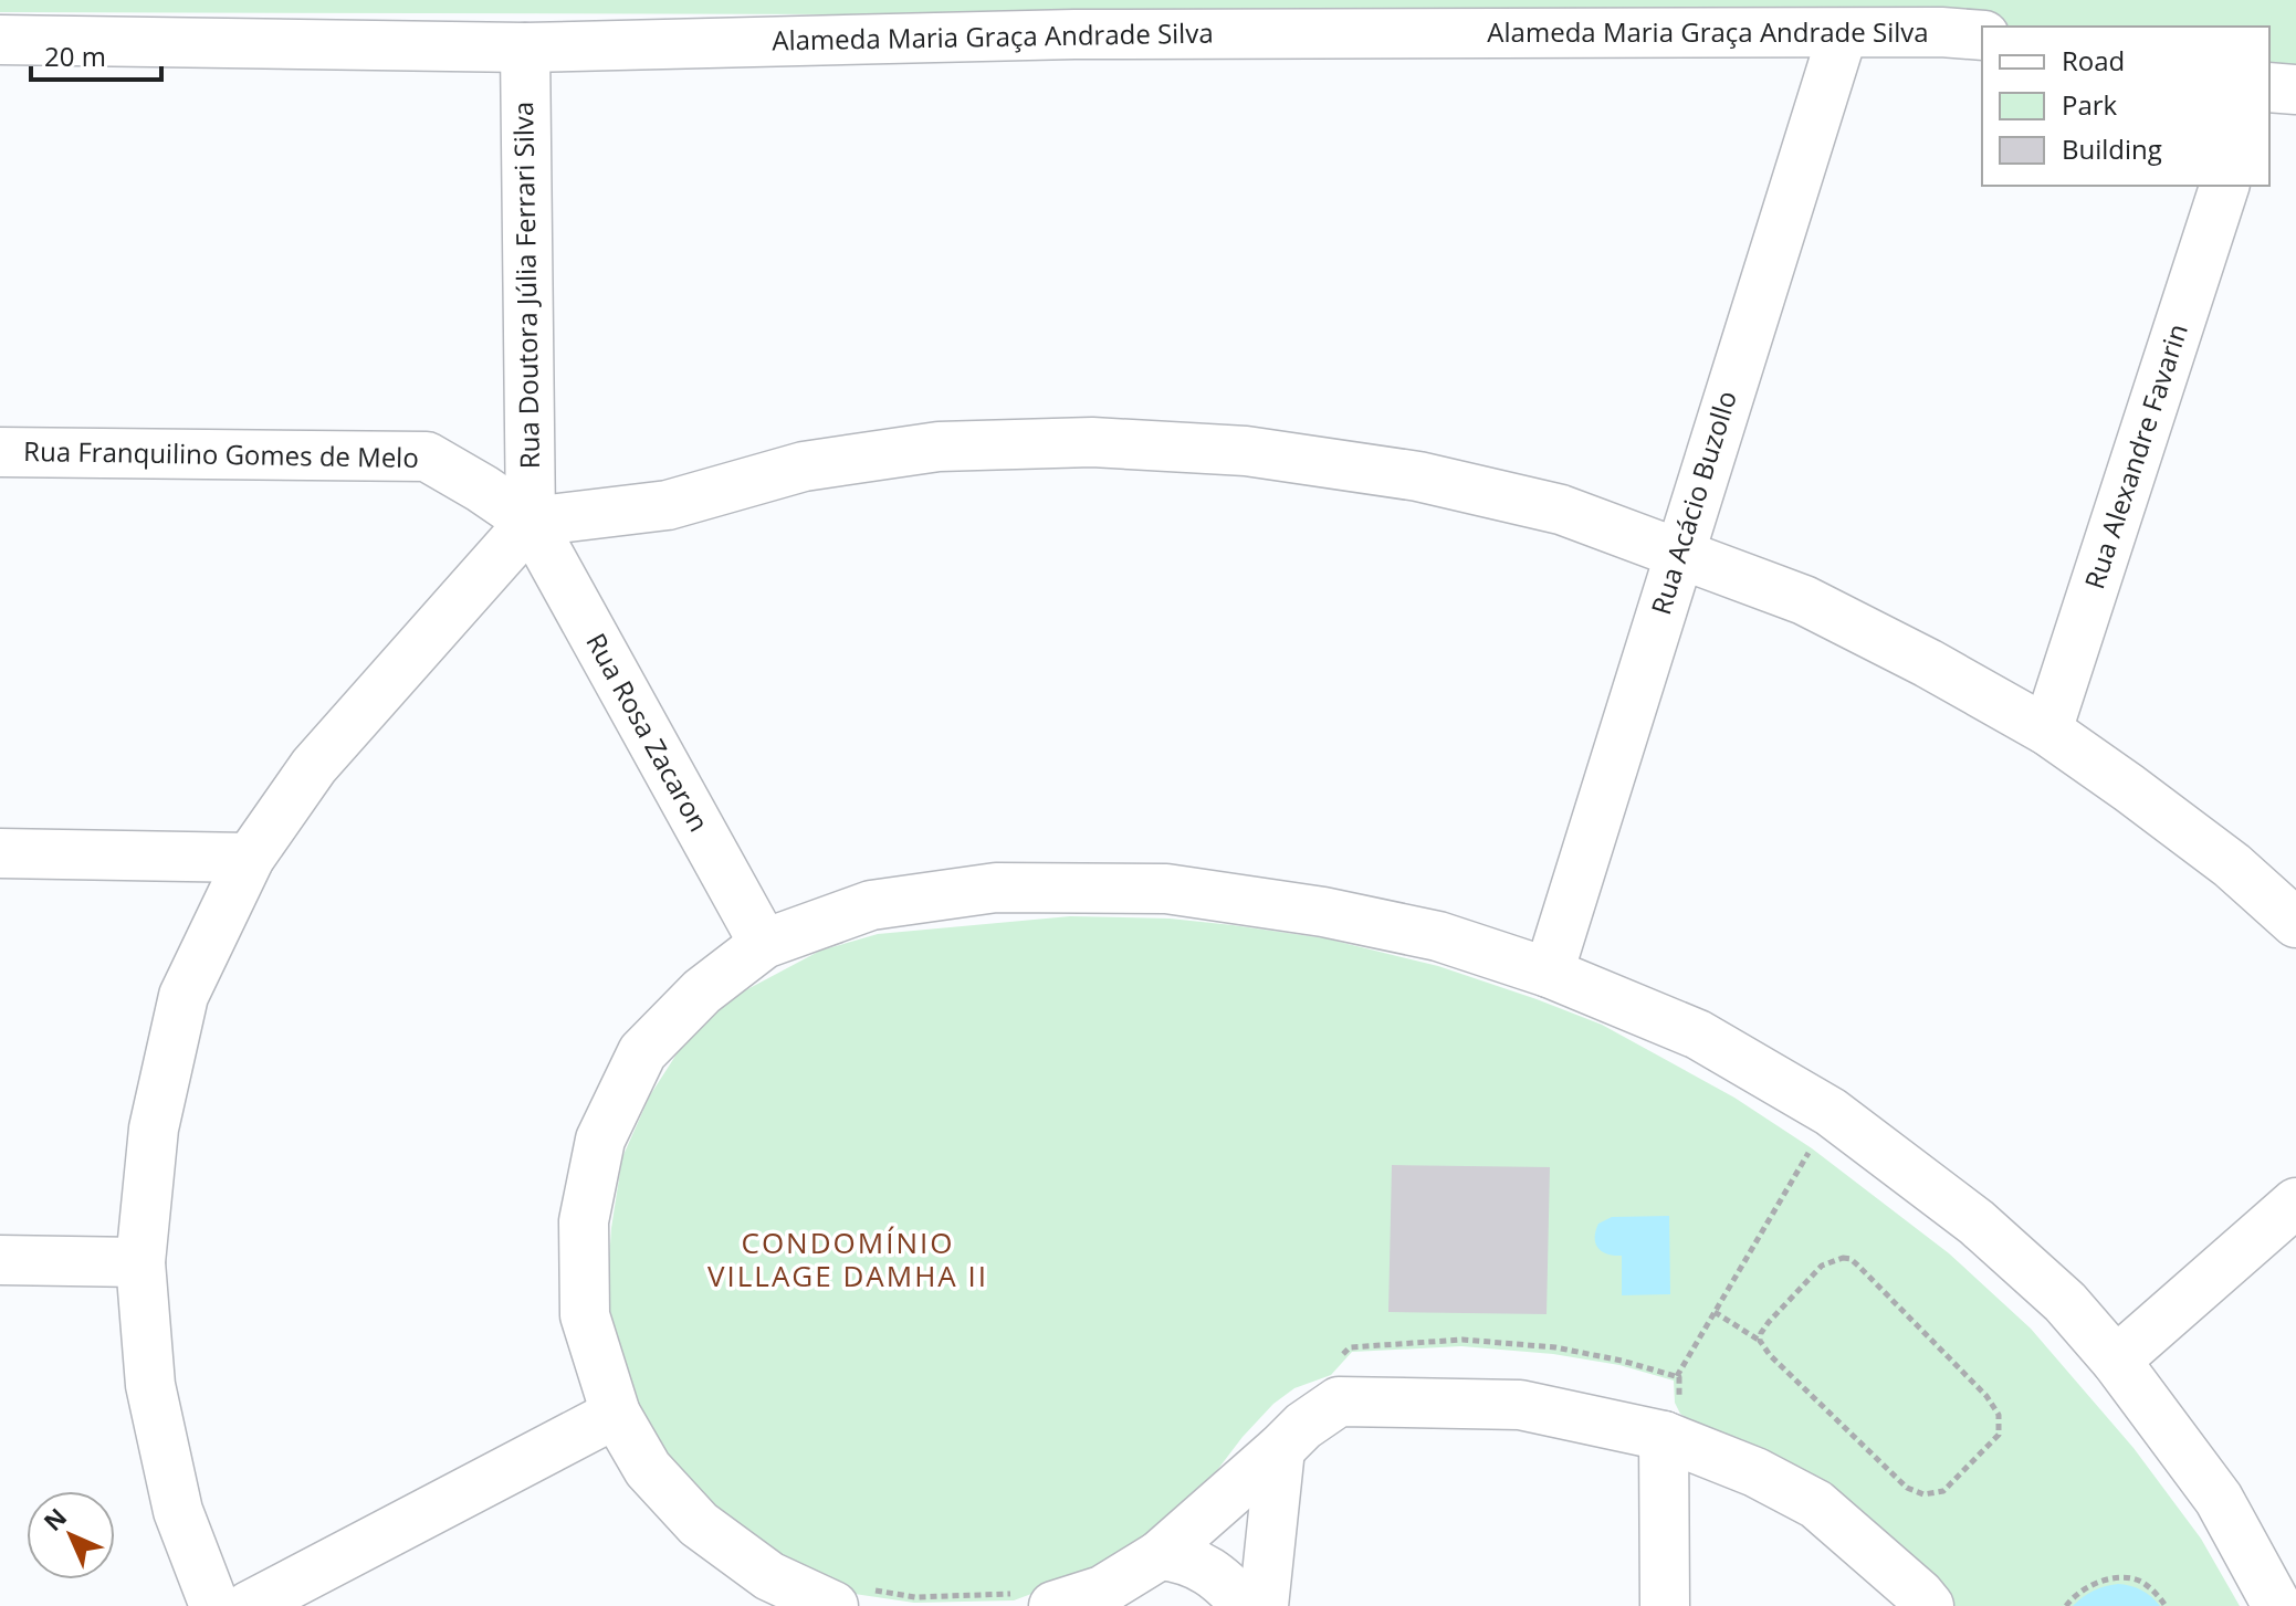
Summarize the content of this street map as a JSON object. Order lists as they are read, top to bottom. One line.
{"streets":{"street":["Alameda Maria Graça Andrade Silva","Rua Doutora Júlia Ferrari Silva","Rua Franquilino Gomes de Melo","Rua Alexandre Favarin","Rua Acácio Buzollo","Rua Rosa Zacaron"]},"crossings":[["Alameda Maria Graça Andrade Silva","Rua Doutora Júlia Ferrari Silva"],["Alameda Maria Graça Andrade Silva","Rua Acácio Buzollo"],["Rua Doutora Júlia Ferrari Silva","Rua Franquilino Gomes de Melo"],["Rua Doutora Júlia Ferrari Silva","Rua Rosa Zacaron"],["Rua Franquilino Gomes de Melo","Rua Rosa Zacaron"]],"districts":["CONDOMÍNIO VILLAGE DAMHA II"],"legend":["Road","Park","Building"],"scale_bar":"20 m","north":"top left"}
